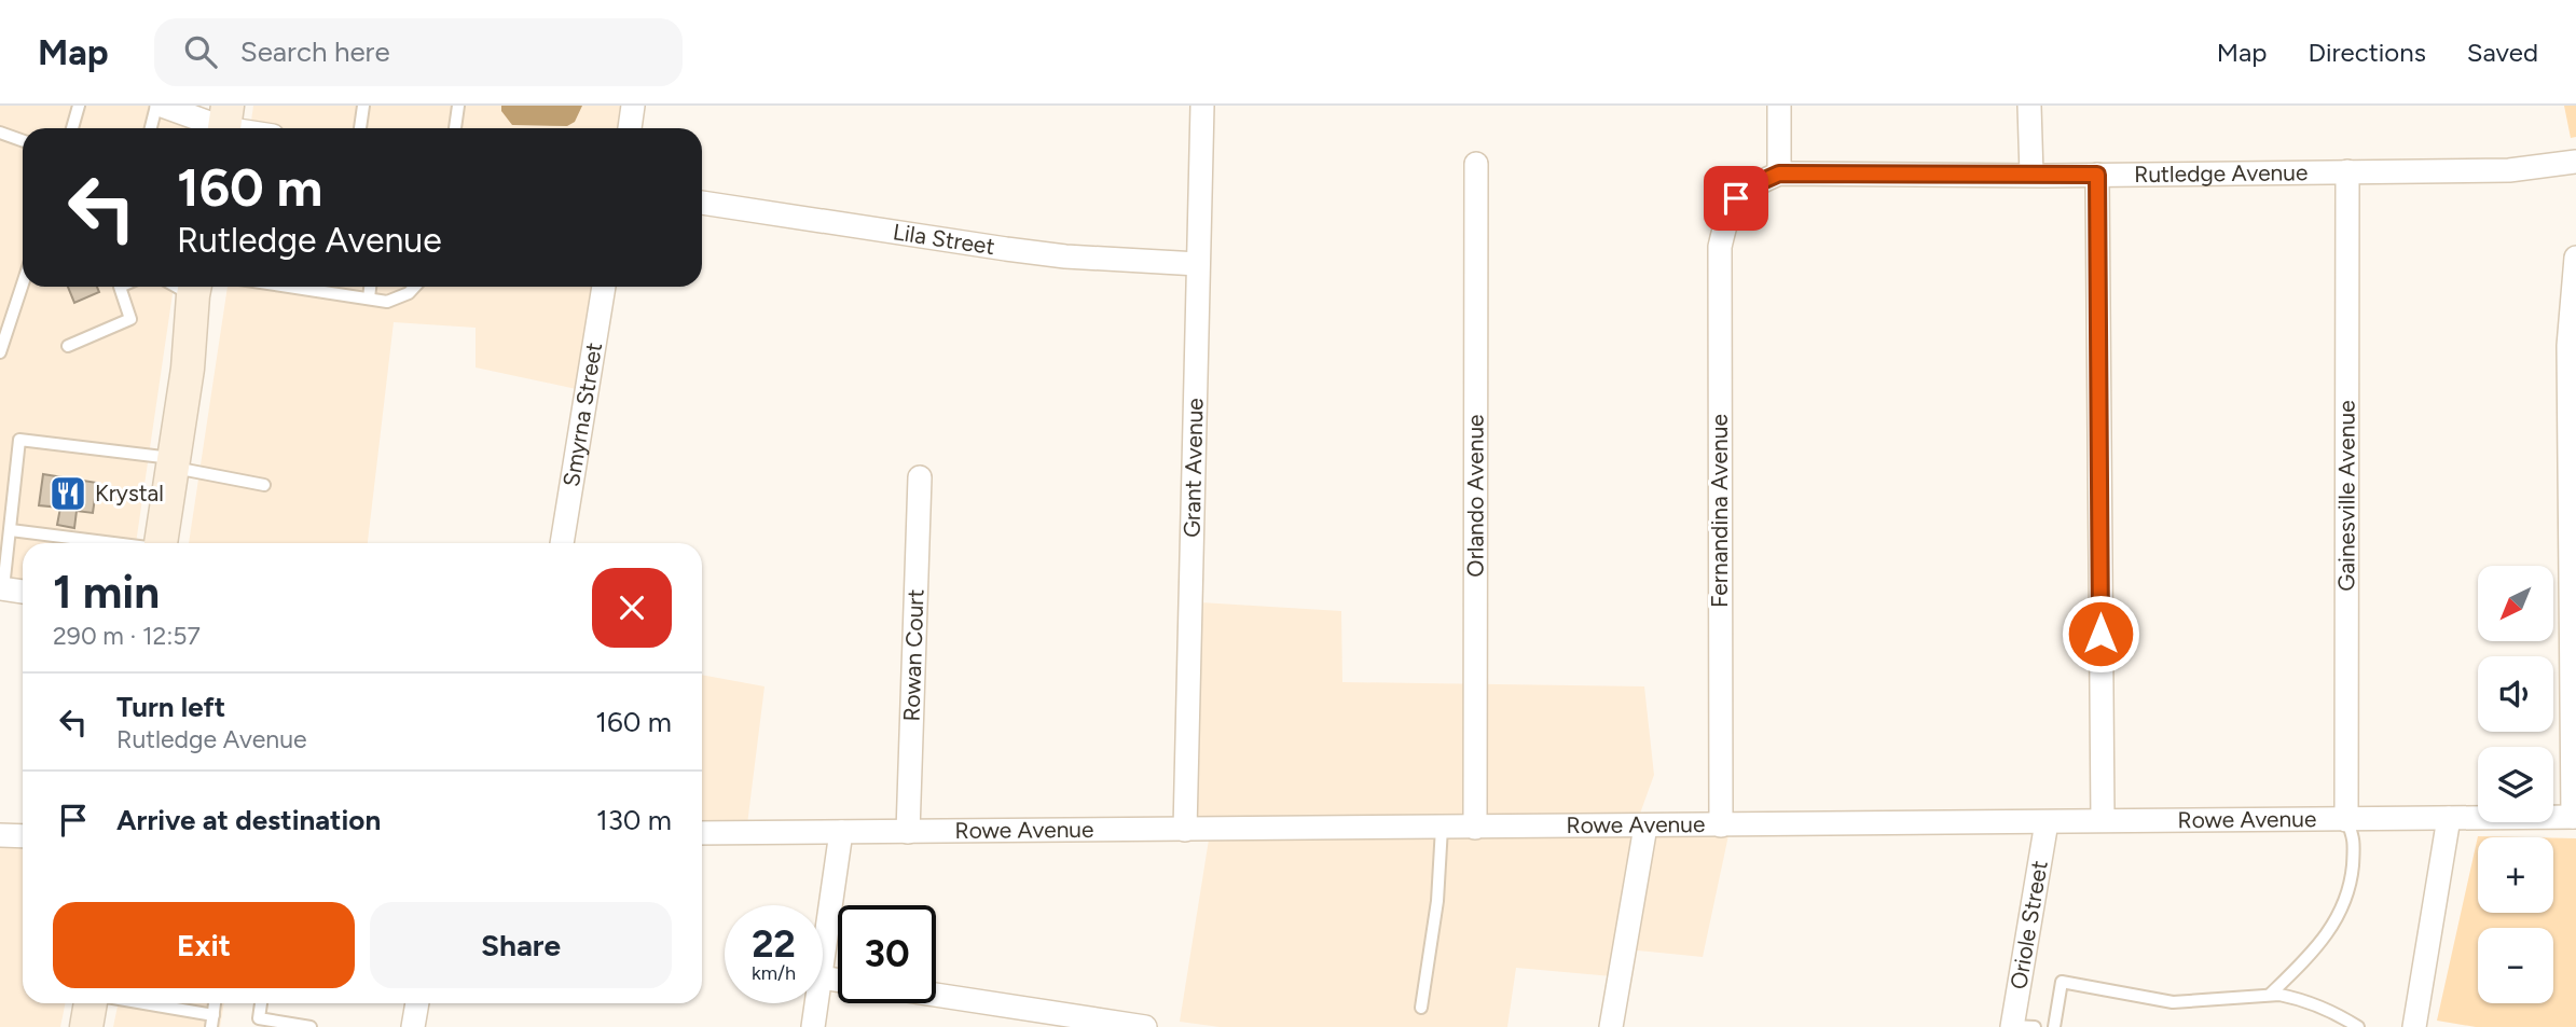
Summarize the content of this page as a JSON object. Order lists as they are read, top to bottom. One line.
{"streets":{"street":["Rutledge Avenue","Lila Street","Smyrna Street","Grant Avenue","Orlando Avenue","Gainesville Avenue","Fernandina Avenue","Rowan Court","Rowe Avenue","Oriole Street"]},"crossings":[["Rutledge Avenue","Gainesville Avenue"],["Rutledge Avenue","Fernandina Avenue"],["Lila Street","Grant Avenue"],["Grant Avenue","Rowe Avenue"],["Orlando Avenue","Rowe Avenue"],["Gainesville Avenue","Rowe Avenue"],["Fernandina Avenue","Rowe Avenue"],["Rowan Court","Rowe Avenue"],["Rowe Avenue","Oriole Street"]],"places":{"restaurant":["Krystal"]},"north":"bottom left","page":{"header":"Map","search":"Search here","nav":["Map","Directions","Saved"],"turn":["160 m","Rutledge Avenue"],"heading":["1 min","290 m · 12:57"],"map_buttons":["+","−"],"list":[{"name":"Turn left","note":"Rutledge Avenue","value":"160 m"},{"name":"Arrive at destination","value":"130 m"}],"buttons":["Exit","Share"],"speed":"22 km/h","limit":"30"}}
